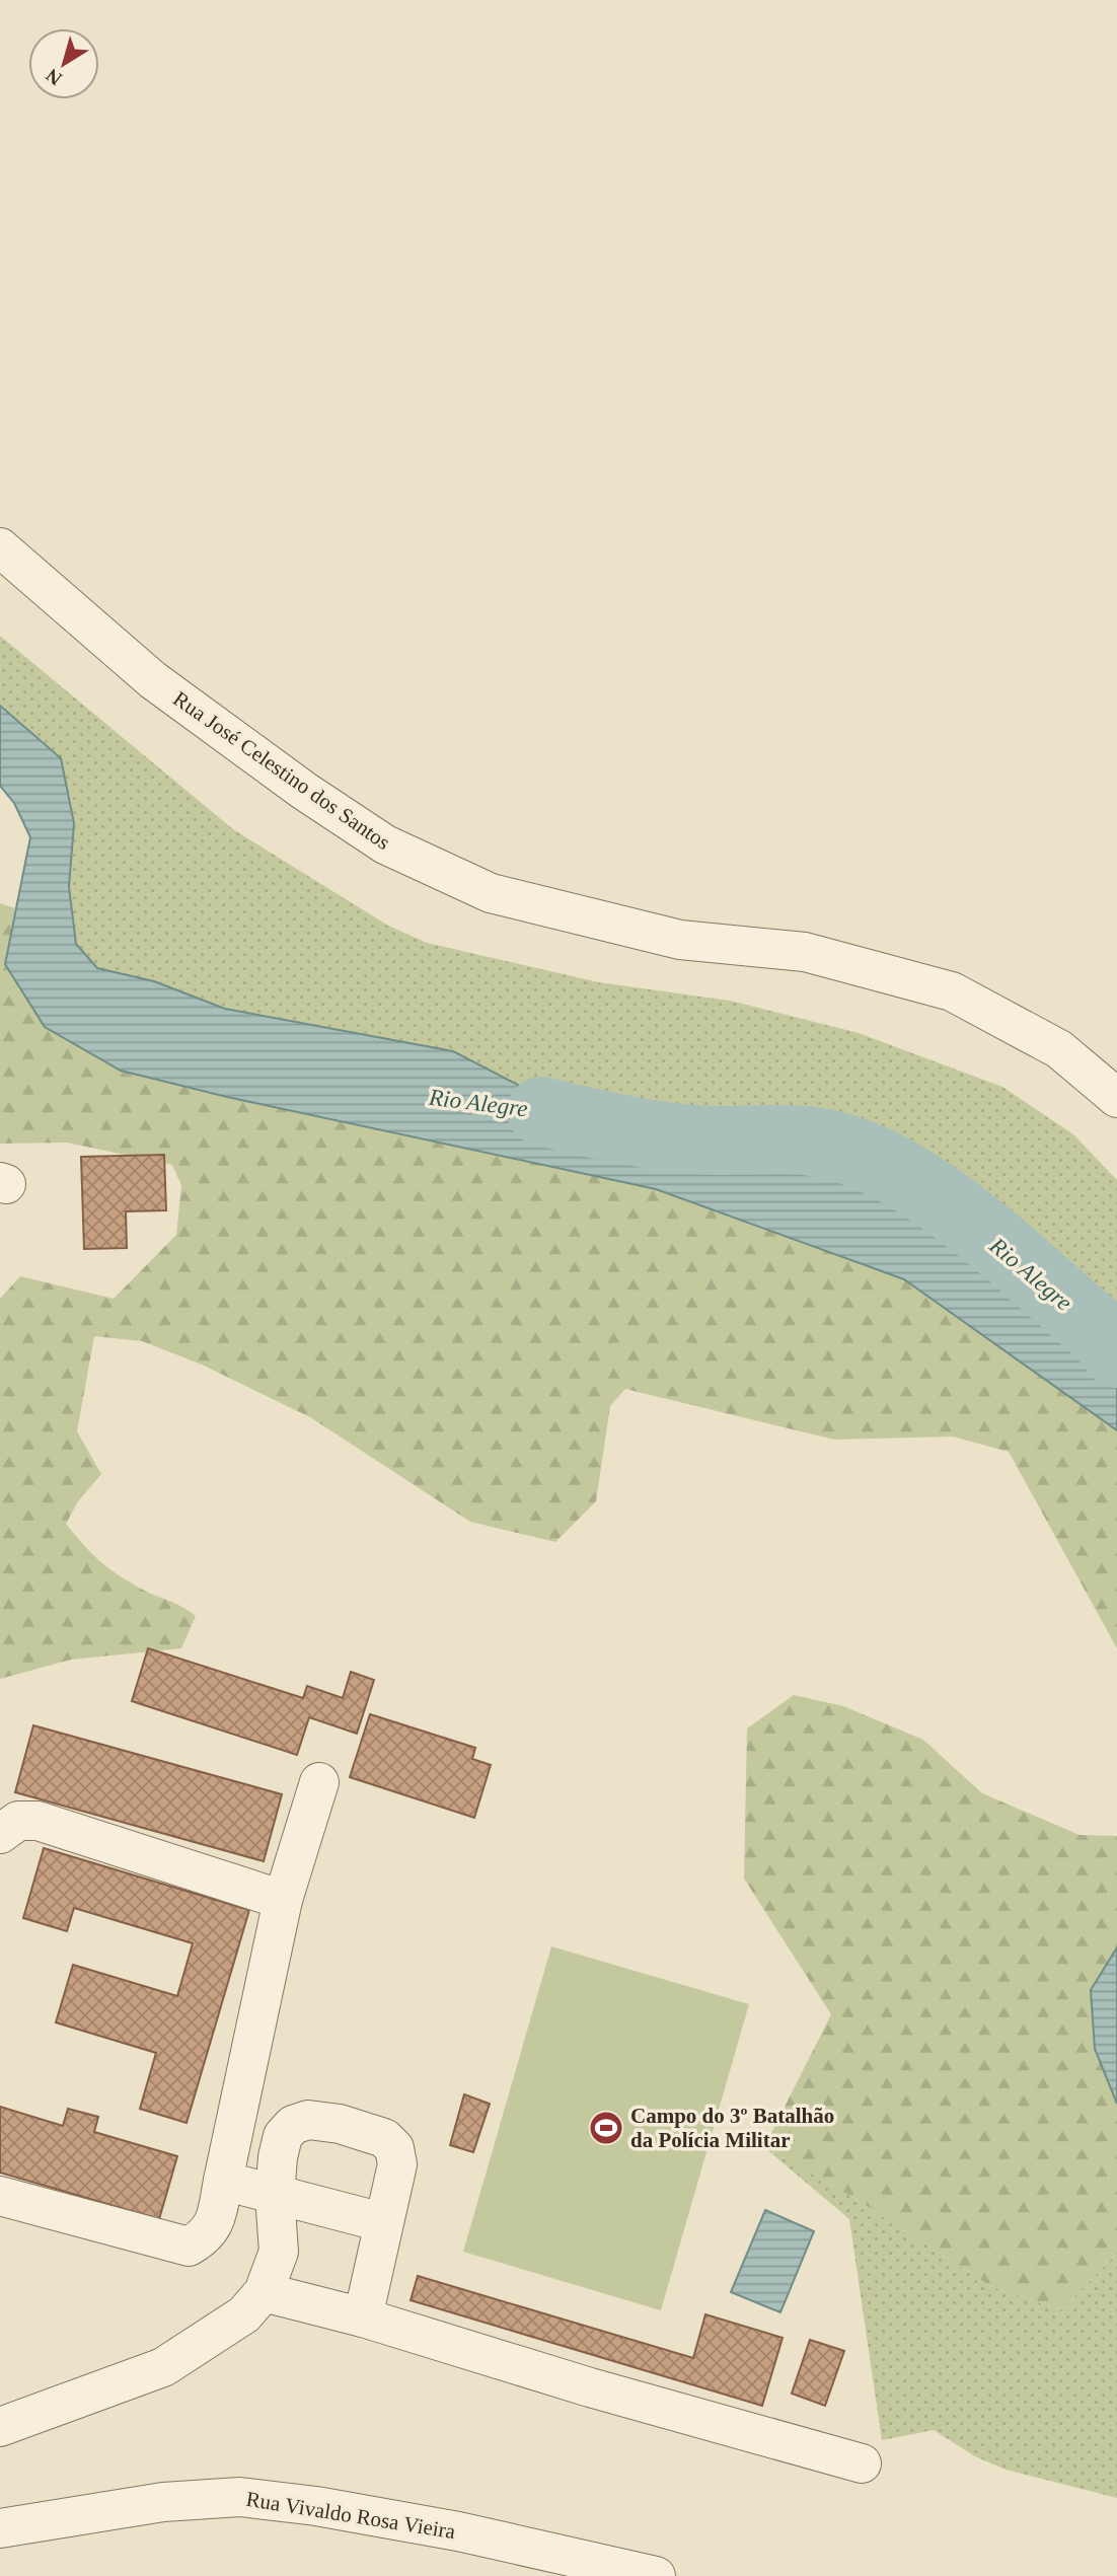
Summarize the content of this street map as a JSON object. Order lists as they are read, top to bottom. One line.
{"streets":{"street":["Rua José Celestino dos Santos","Rua Vivaldo Rosa Vieira"]},"water":["Rio Alegre"],"places":{"sports":["Campo do 3º Batalhão da Polícia Militar"]},"north":"bottom left"}
